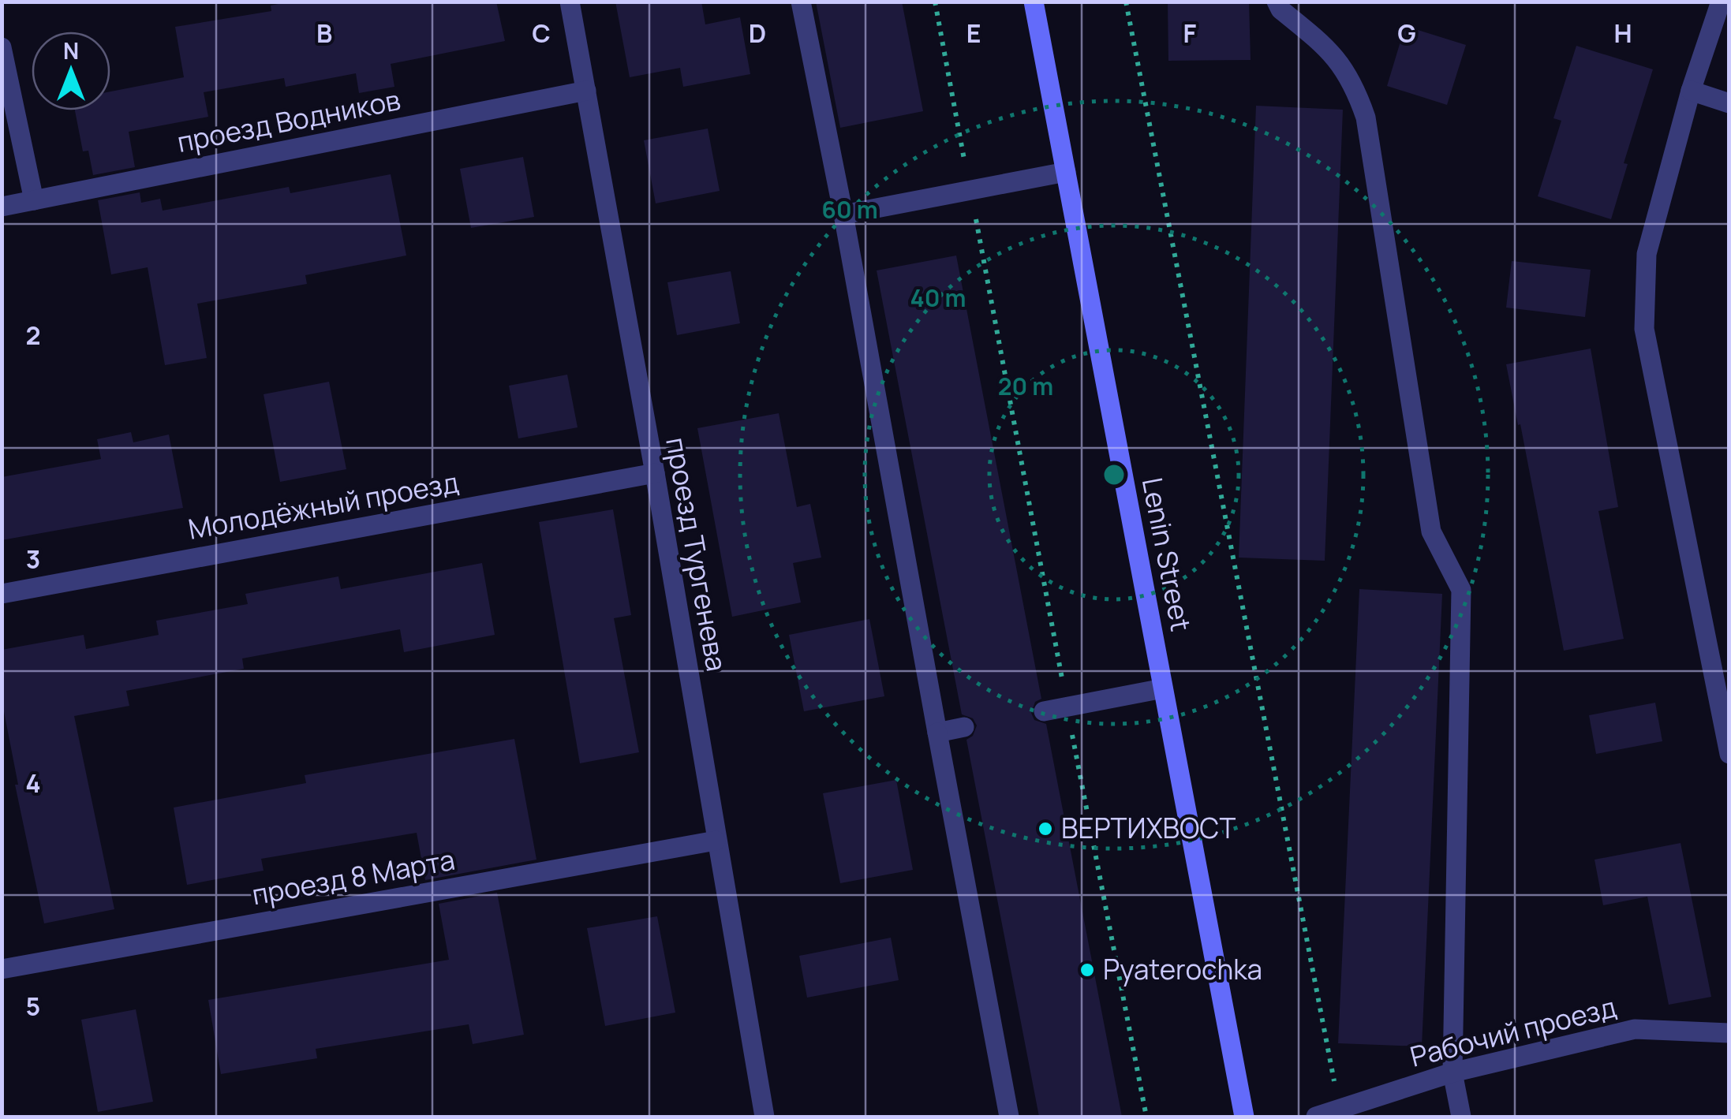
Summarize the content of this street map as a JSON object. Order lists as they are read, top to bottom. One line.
{"streets":{"main road":["Lenin Street"],"street":["проезд Водников","Молодёжный проезд","проезд Тургенева","проезд 8 Марта","Рабочий проезд"]},"crossings":[["проезд Водников","проезд Тургенева"],["Молодёжный проезд","проезд Тургенева"],["проезд Тургенева","проезд 8 Марта"]],"places":["ВЕРТИХВОСТ","Pyaterochka"],"north":"top","grid":{"columns":["B","C","D","E","F","G","H"],"rows":["2","3","4","5"]},"rings":["60 m","40 m","20 m"]}
